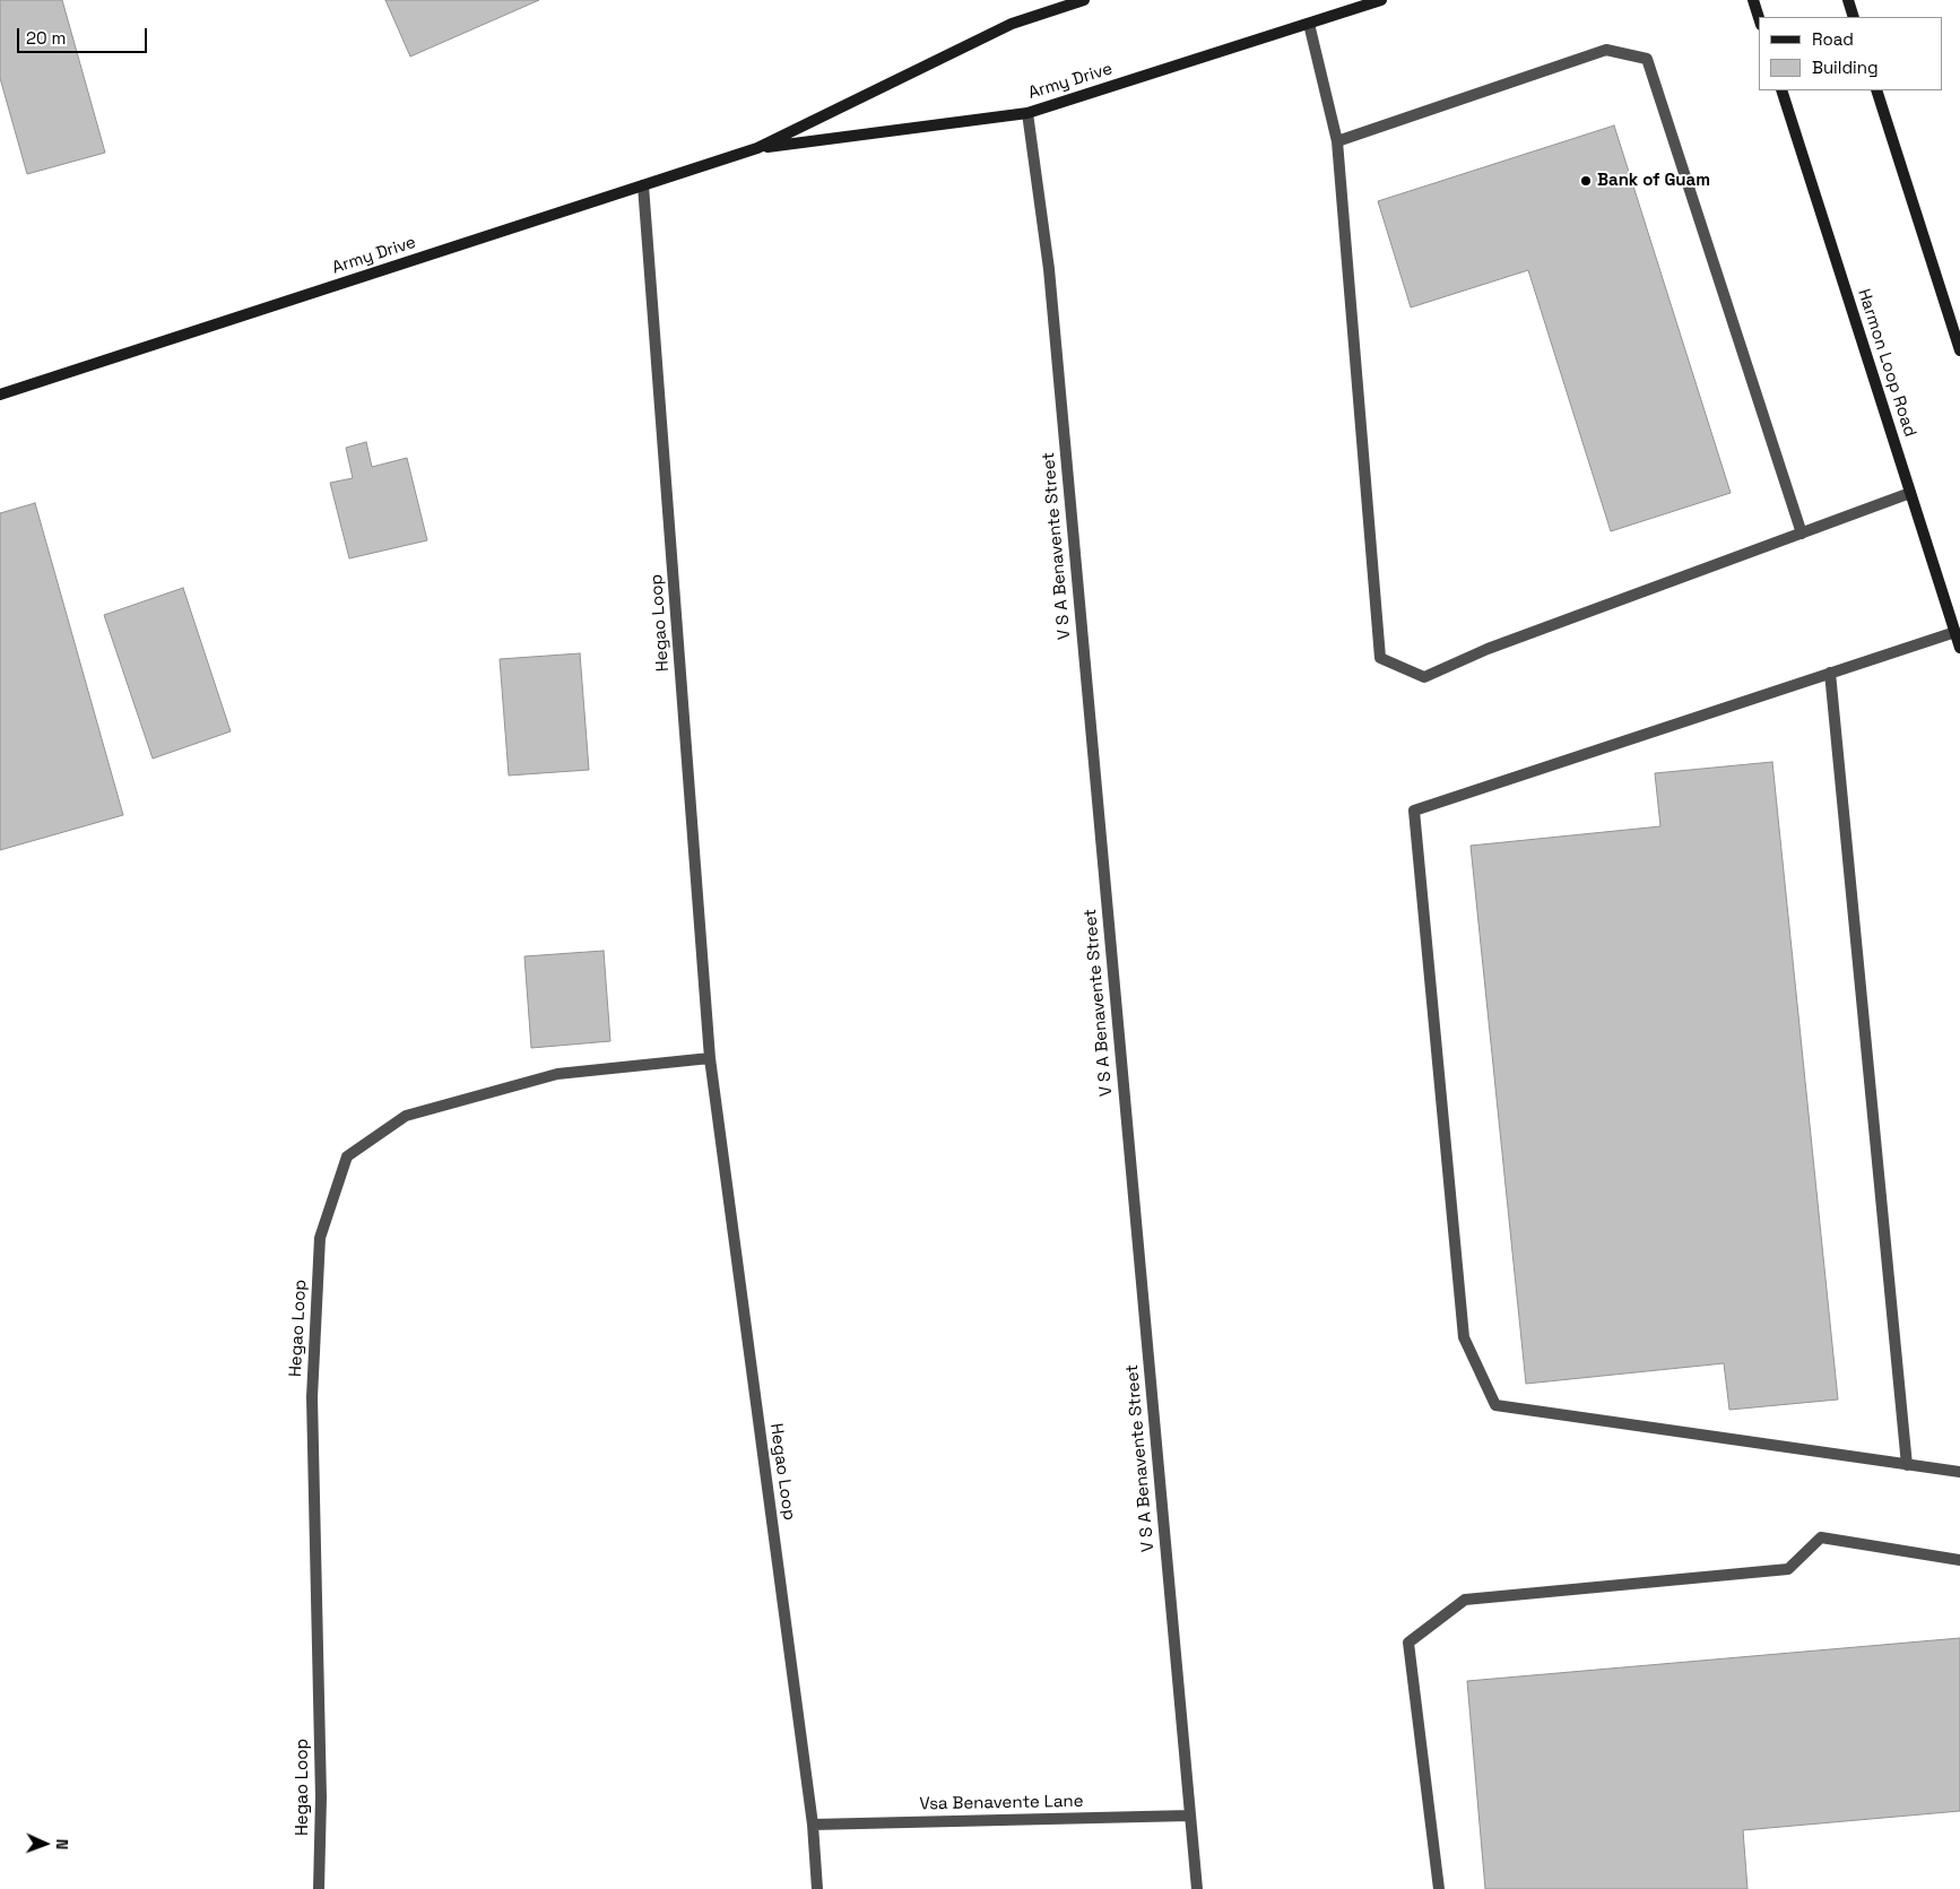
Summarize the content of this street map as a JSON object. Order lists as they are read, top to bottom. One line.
{"streets":{"main road":["Army Drive","Harmon Loop Road"],"street":["V S A Benavente Street","Hegao Loop","Vsa Benavente Lane"]},"crossings":[["Army Drive","V S A Benavente Street"],["Army Drive","Hegao Loop"],["V S A Benavente Street","Vsa Benavente Lane"],["Hegao Loop","Vsa Benavente Lane"]],"places":["Bank of Guam"],"legend":["Road","Building"],"scale_bar":"20 m","north":"right"}
